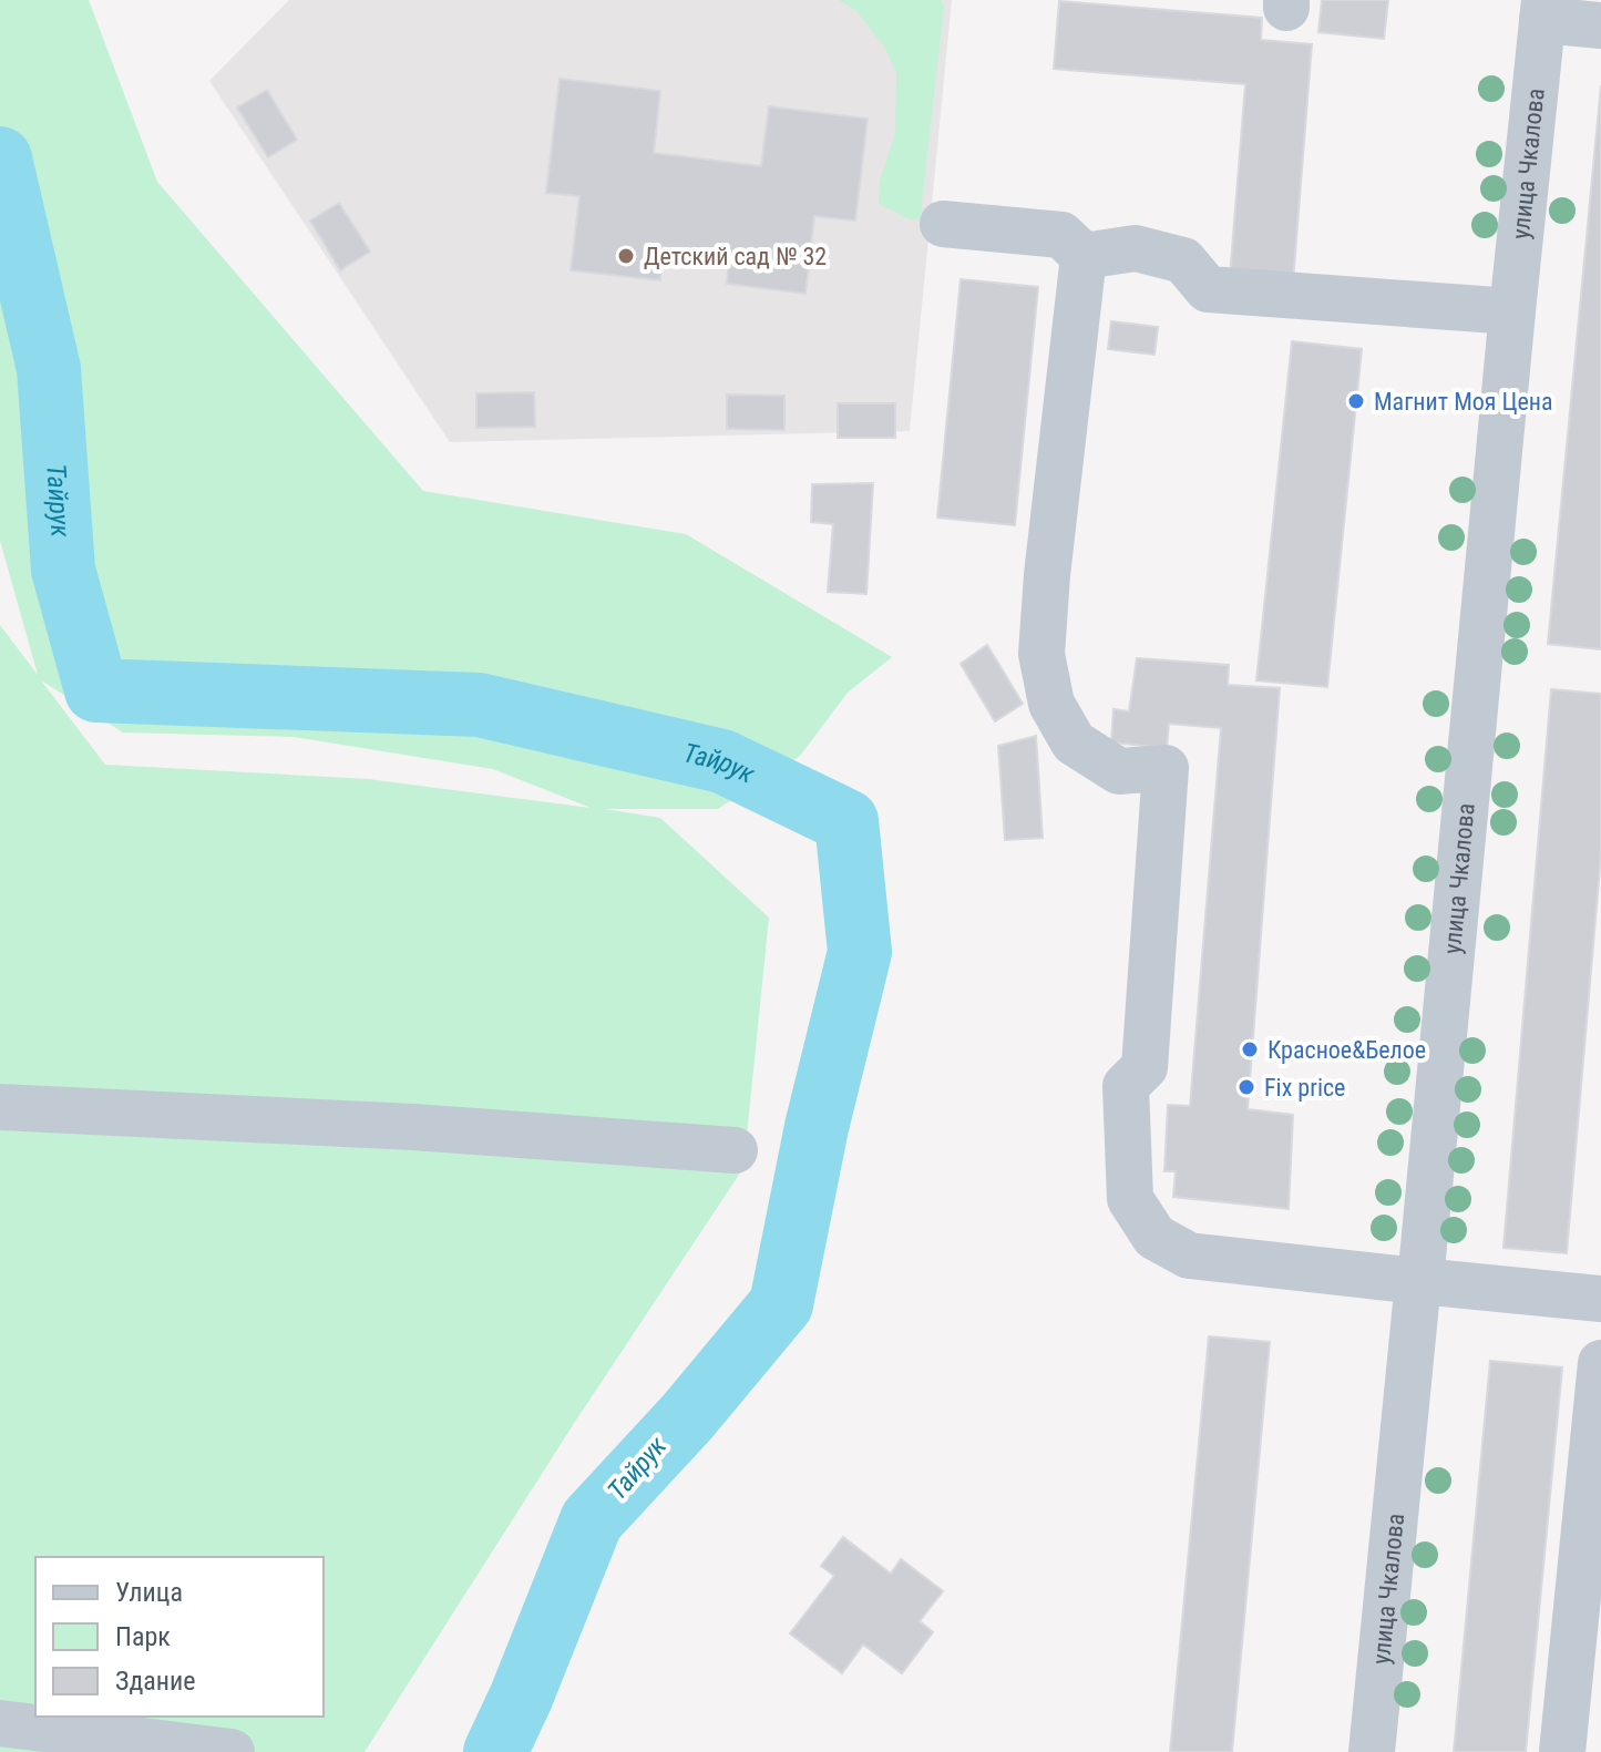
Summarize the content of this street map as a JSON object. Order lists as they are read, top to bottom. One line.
{"streets":{"street":["улица Чкалова"]},"water":["Тайрук"],"places":["Детский сад № 32","Магнит Моя Цена","Красное&Белое","Fix price"],"legend":["Улица","Парк","Здание"]}
